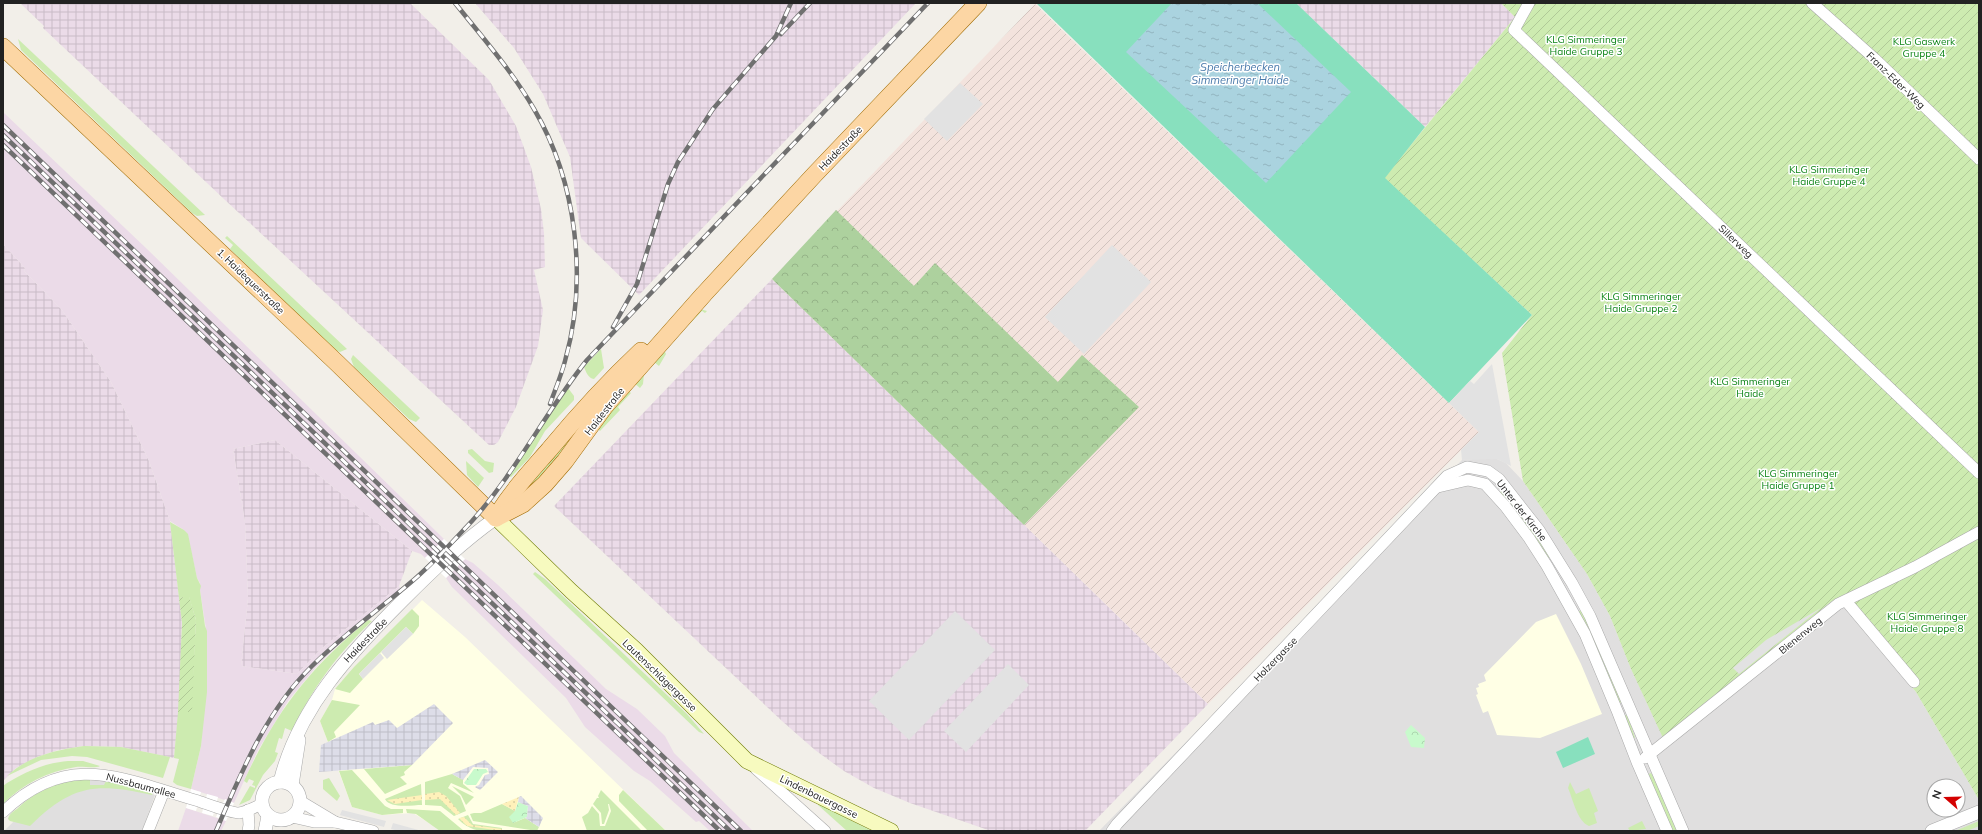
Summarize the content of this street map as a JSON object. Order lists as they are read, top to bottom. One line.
{"streets":{"main road":["Haidestraße","1. Haidequerstraße","Lautenschlägergasse","Lindenbauergasse"],"street":["Franz-Eder-Weg","Sillerweg","Unter der Kirche","Bienenweg","Holzergasse","Nussbaumallee"]},"crossings":[["Haidestraße","1. Haidequerstraße"],["Haidestraße","Lautenschlägergasse"],["Haidestraße","Nussbaumallee"],["1. Haidequerstraße","Lautenschlägergasse"],["Unter der Kirche","Bienenweg"],["Unter der Kirche","Holzergasse"],["Lautenschlägergasse","Lindenbauergasse"]],"water":["Speicherbecken Simmeringer Haide"],"parks":["KLG Simmeringer Haide Gruppe 3","KLG Gaswerk Gruppe 4","KLG Simmeringer Haide Gruppe 4","KLG Simmeringer Haide Gruppe 2","KLG Simmeringer Haide","KLG Simmeringer Haide Gruppe 1","KLG Simmeringer Haide Gruppe 8"],"north":"left"}
